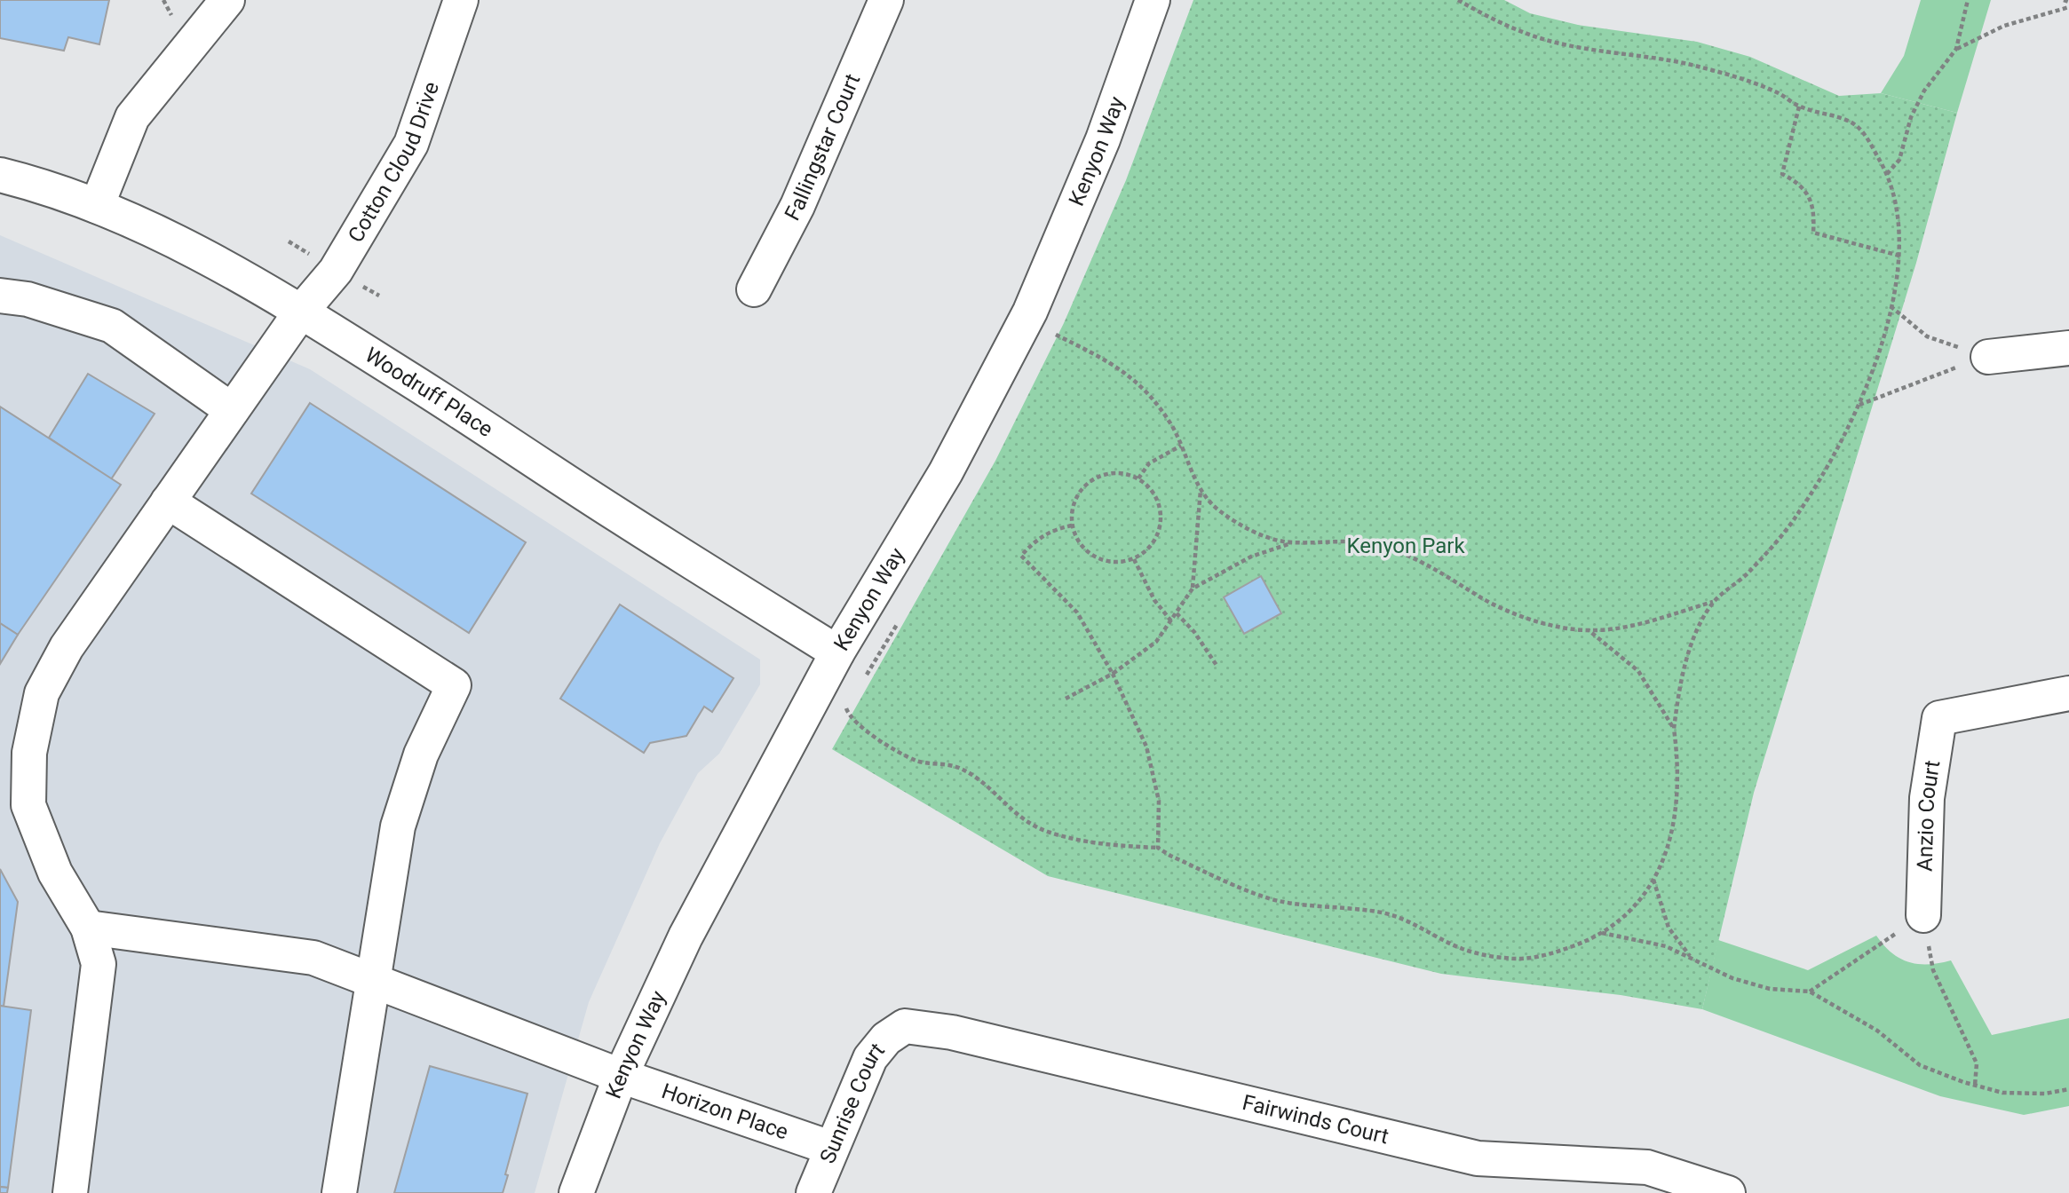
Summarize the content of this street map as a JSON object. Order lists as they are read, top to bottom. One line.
{"streets":{"street":["Fallingstar Court","Kenyon Way","Cotton Cloud Drive","Woodruff Place","Anzio Court","Sunrise Court","Horizon Place","Fairwinds Court"]},"crossings":[["Kenyon Way","Woodruff Place"],["Kenyon Way","Horizon Place"],["Cotton Cloud Drive","Woodruff Place"],["Cotton Cloud Drive","Horizon Place"],["Sunrise Court","Horizon Place"],["Sunrise Court","Fairwinds Court"]],"parks":["Kenyon Park"]}
